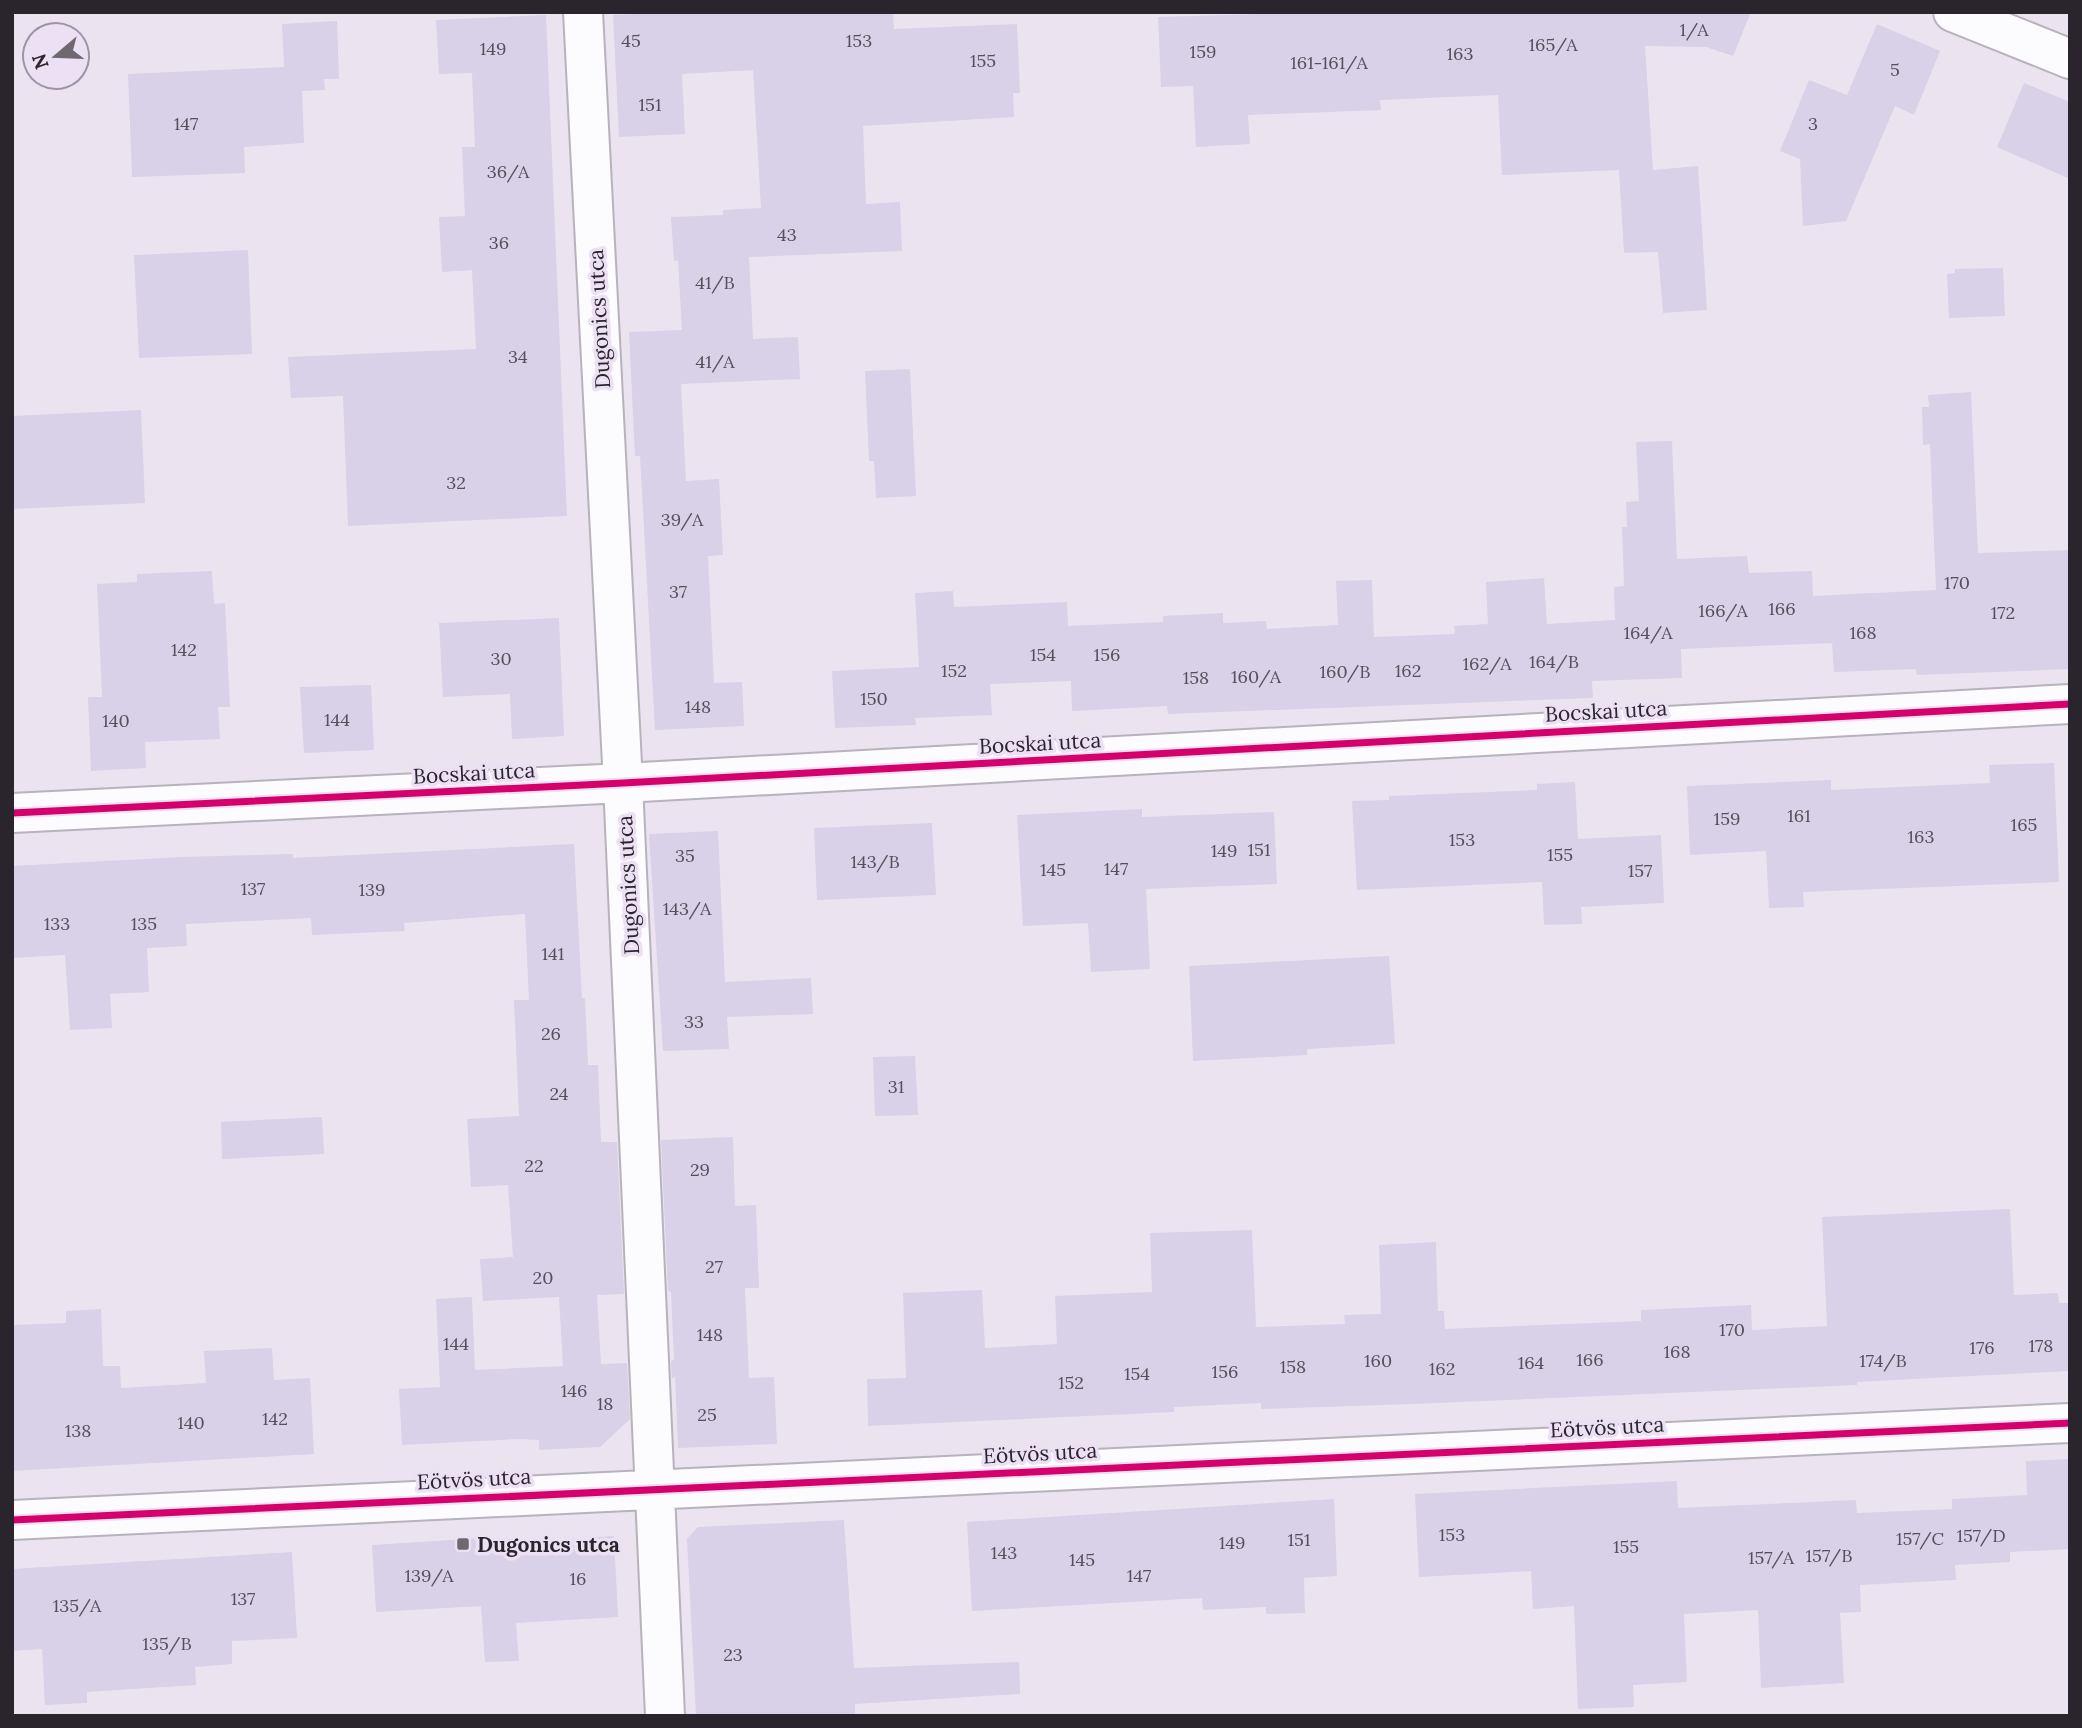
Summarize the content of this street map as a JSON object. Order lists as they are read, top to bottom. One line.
{"streets":{"street":["Dugonics utca","Bocskai utca","Eötvös utca"]},"crossings":[["Dugonics utca","Bocskai utca"],["Dugonics utca","Eötvös utca"]],"places":{"transit":["Dugonics utca"]},"house_numbers":["1/A","45","153","165/A","149","159","163","155","161-161/A","5","151","147","3","36/A","43","36","41/B","34","41/A","32","39/A","170","37","166","166/A","172","164/A","168","142","154","156","30","164/B","162/A","152","162","160/B","160/A","158","150","148","144","140","161","159","165","163","153","151","149","155","35","143/B","147","145","157","137","139","143/A","133","135","141","33","26","31","24","22","29","27","20","170","148","144","178","176","168","166","160","174/B","164","158","162","156","154","152","146","18","25","142","140","138","153","157/D","157/C","151","149","155","143","157/B","157/A","145","139/A","147","16","137","135/A","135/B","23"],"north":"left"}
